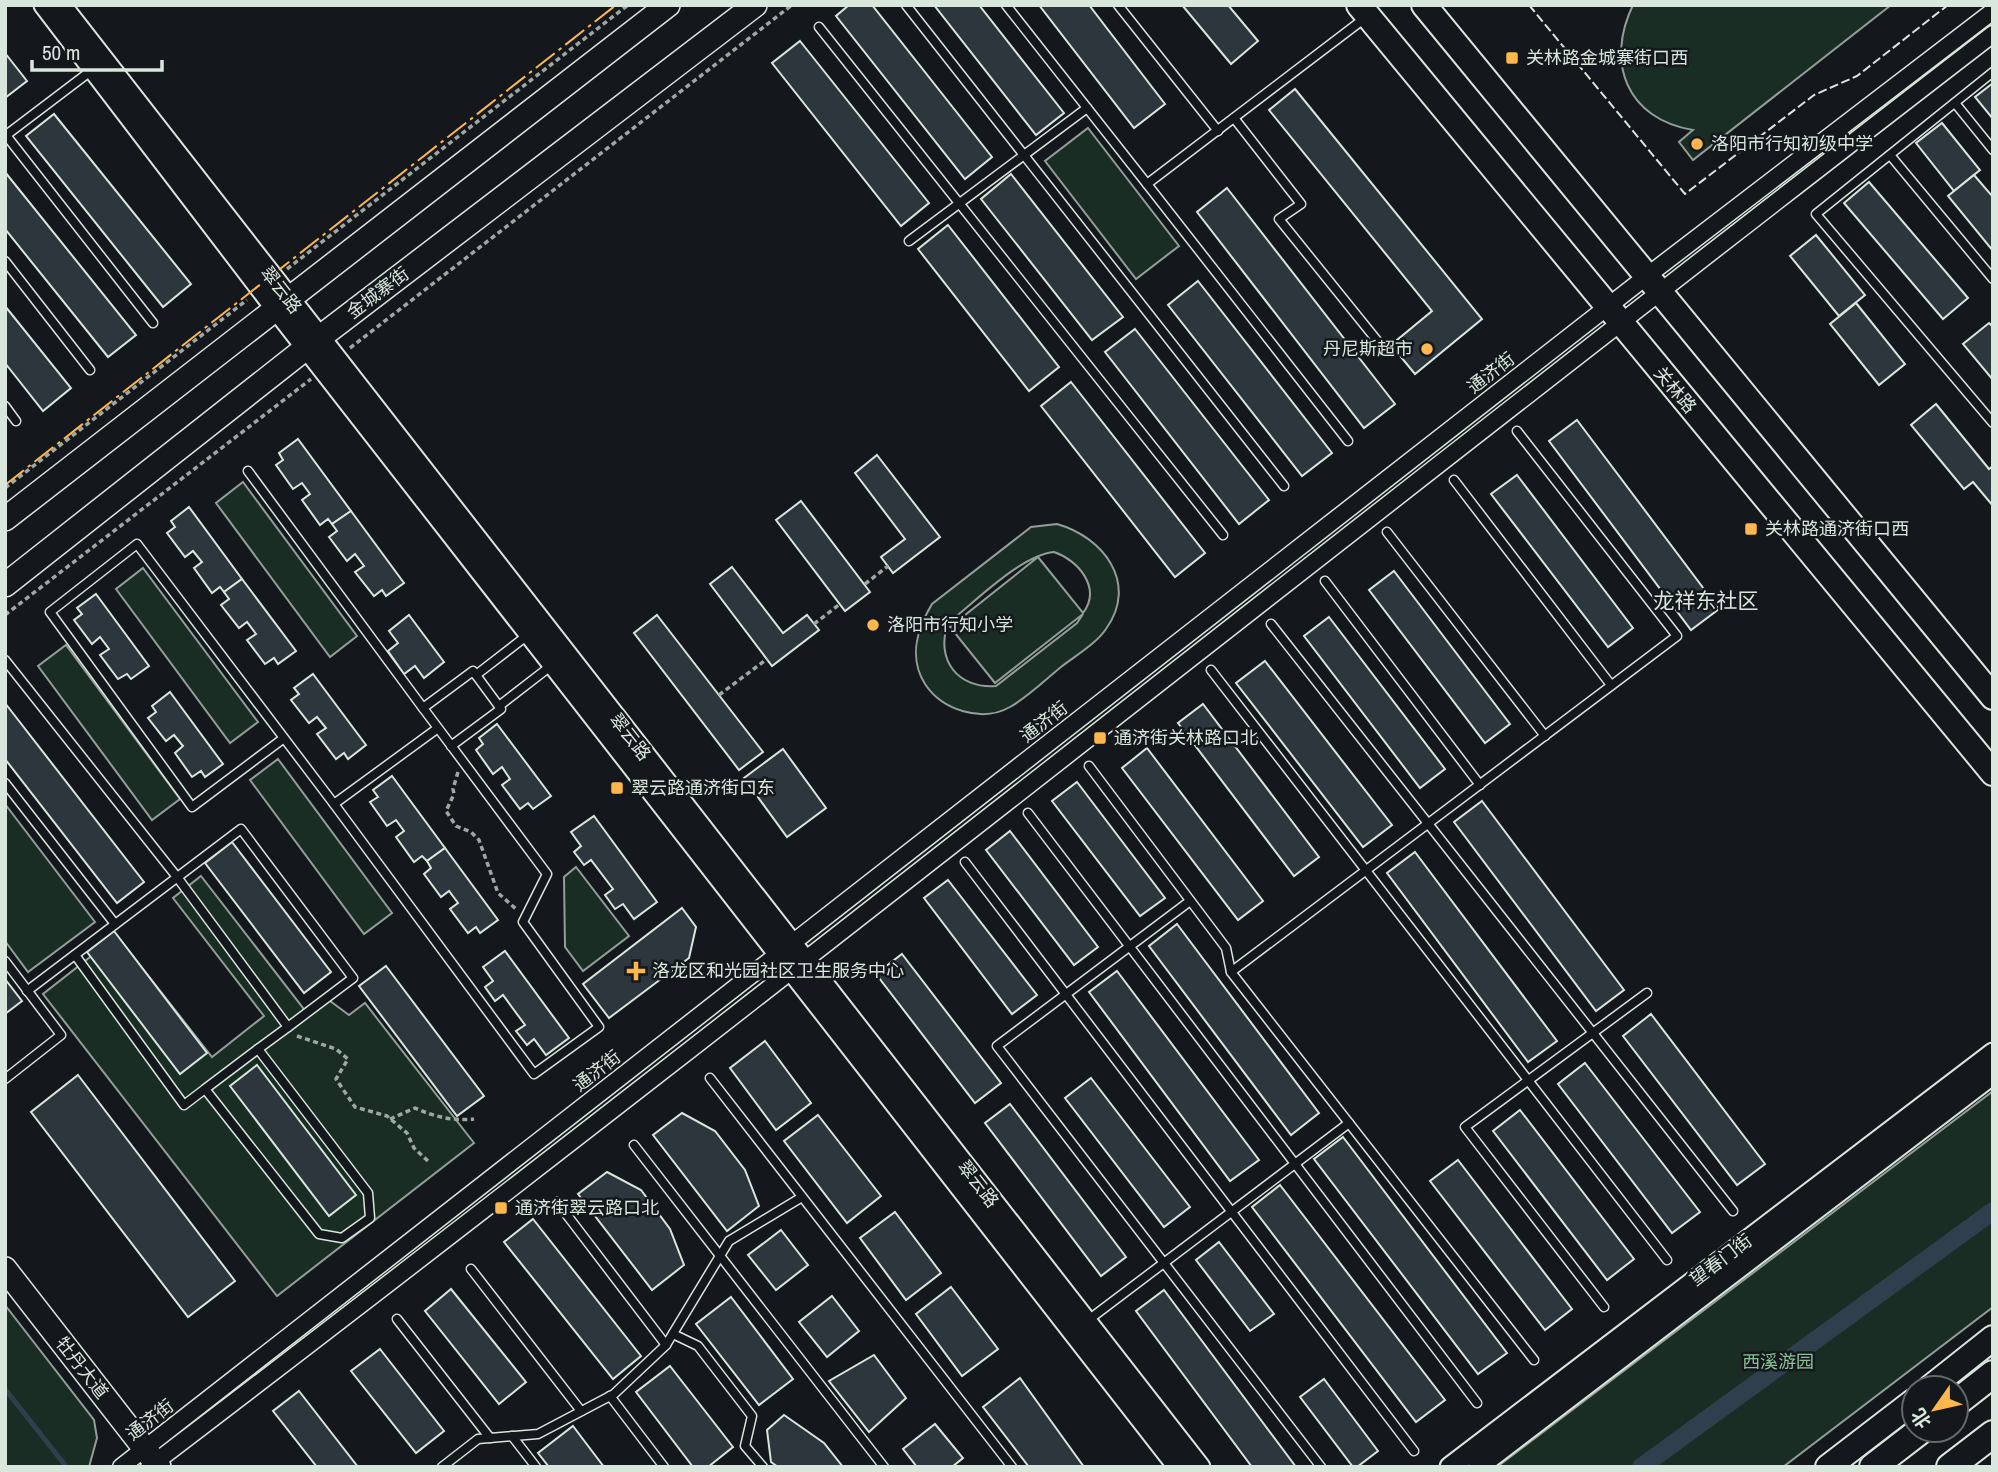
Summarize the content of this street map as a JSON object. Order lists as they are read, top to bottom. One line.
{"streets":{"main road":["金城寨街","关林路","牡丹大道"],"street":["翠云路","通济街","望春门街"]},"crossings":[["翠云路","金城寨街"],["翠云路","通济街"],["通济街","关林路"],["通济街","牡丹大道"]],"districts":["龙祥东社区"],"parks":["西溪游园"],"places":{"transit":["关林路金城寨街口西","关林路通济街口西","通济街关林路口北","翠云路通济街口东","通济街翠云路口北"],"other":["洛阳市行知初级中学","丹尼斯超市","洛阳市行知小学"],"health":["洛龙区和光园社区卫生服务中心"]},"scale_bar":"50 m","north":"bottom left"}
